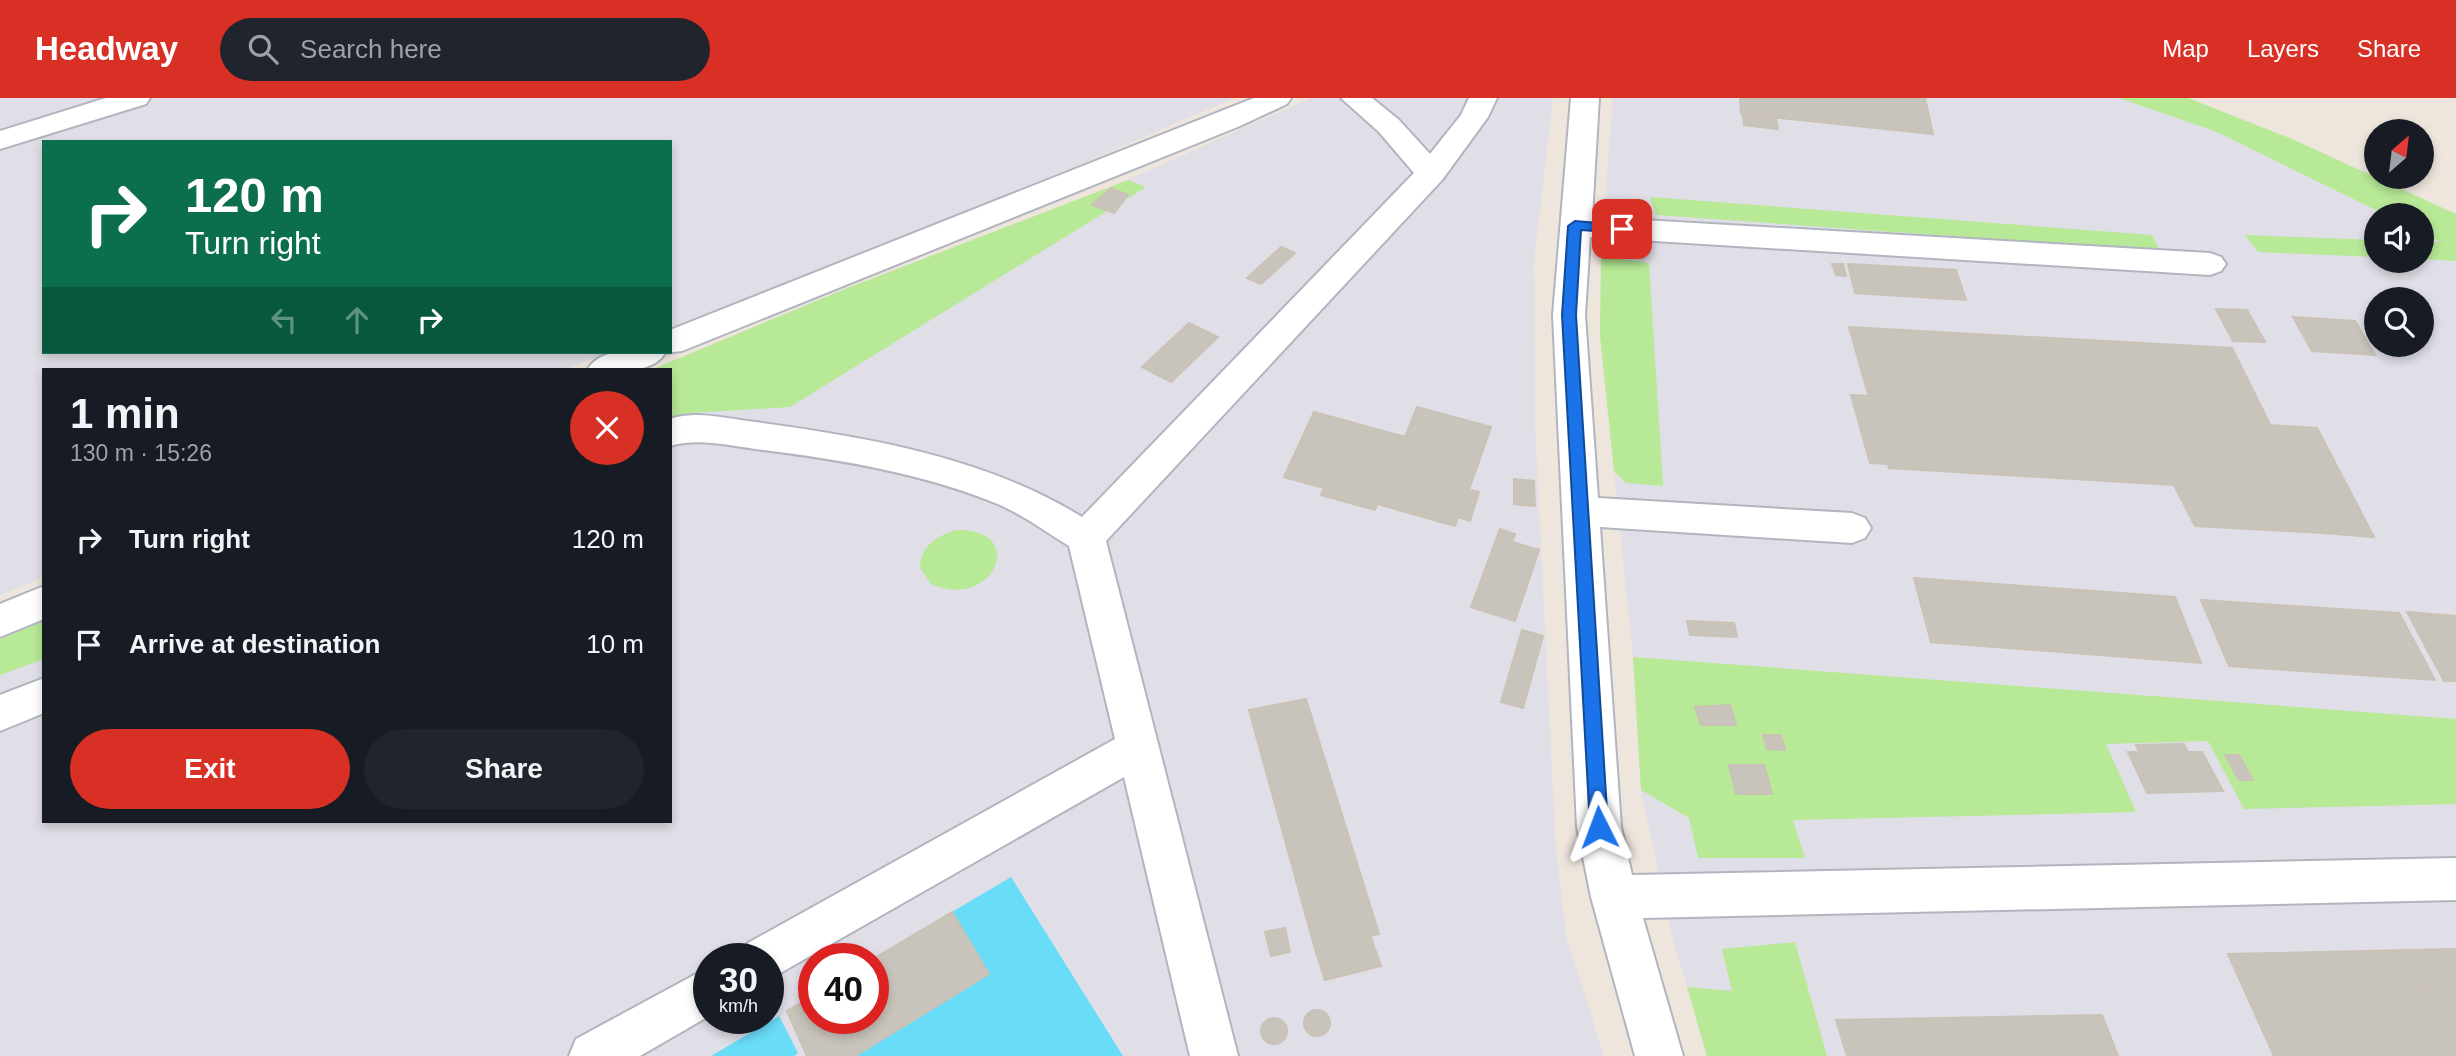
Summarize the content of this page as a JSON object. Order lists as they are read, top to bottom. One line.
{"north":"top right","page":{"header":"Headway","search":"Search here","nav":["Map","Layers","Share"],"turn":["120 m","Turn right"],"heading":["1 min","130 m · 15:26"],"list":[{"name":"Turn right","value":"120 m"},{"name":"Arrive at destination","value":"10 m"}],"buttons":["Exit","Share"],"speed":"30 km/h","limit":"40"}}
